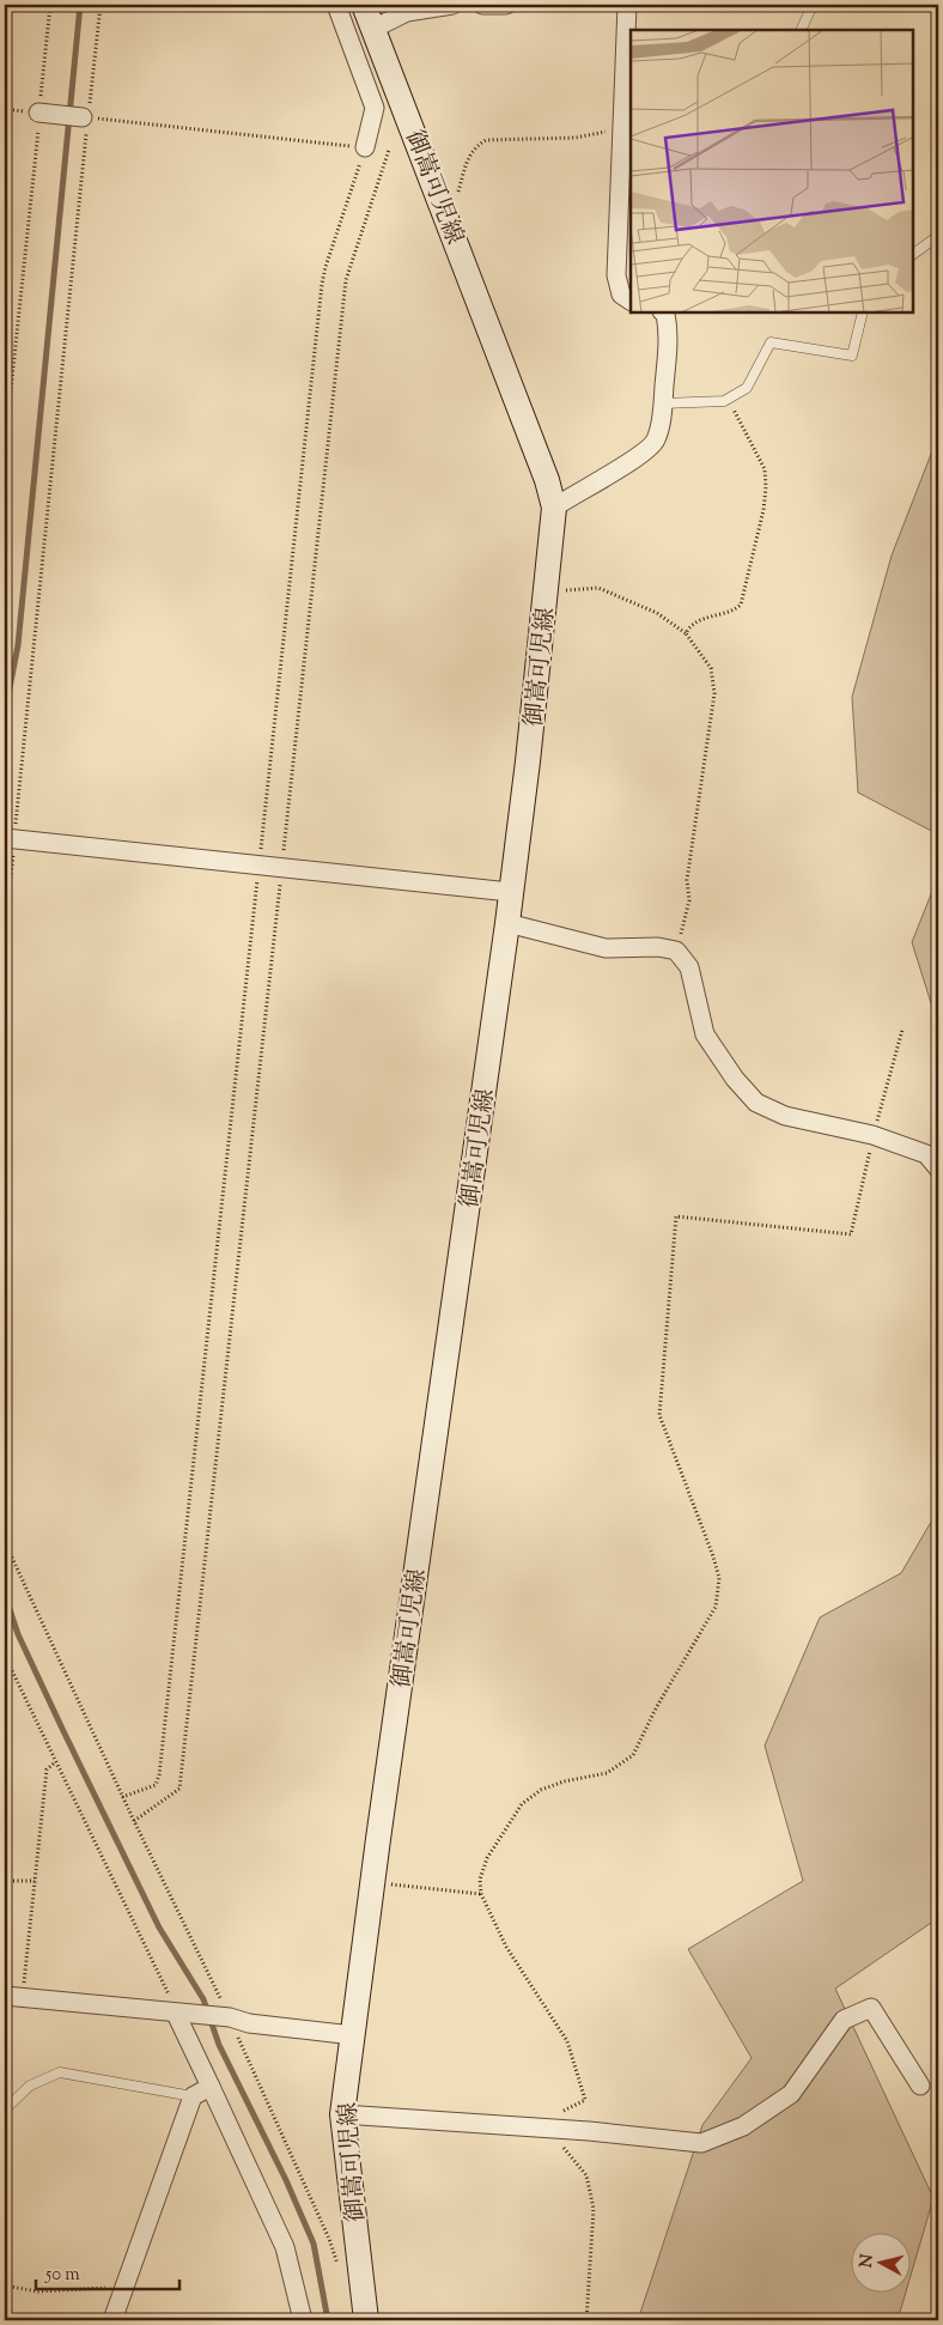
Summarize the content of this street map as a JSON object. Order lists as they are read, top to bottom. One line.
{"streets":{"main road":["御嵩可児線"]},"scale_bar":"50 m","north":"left"}
